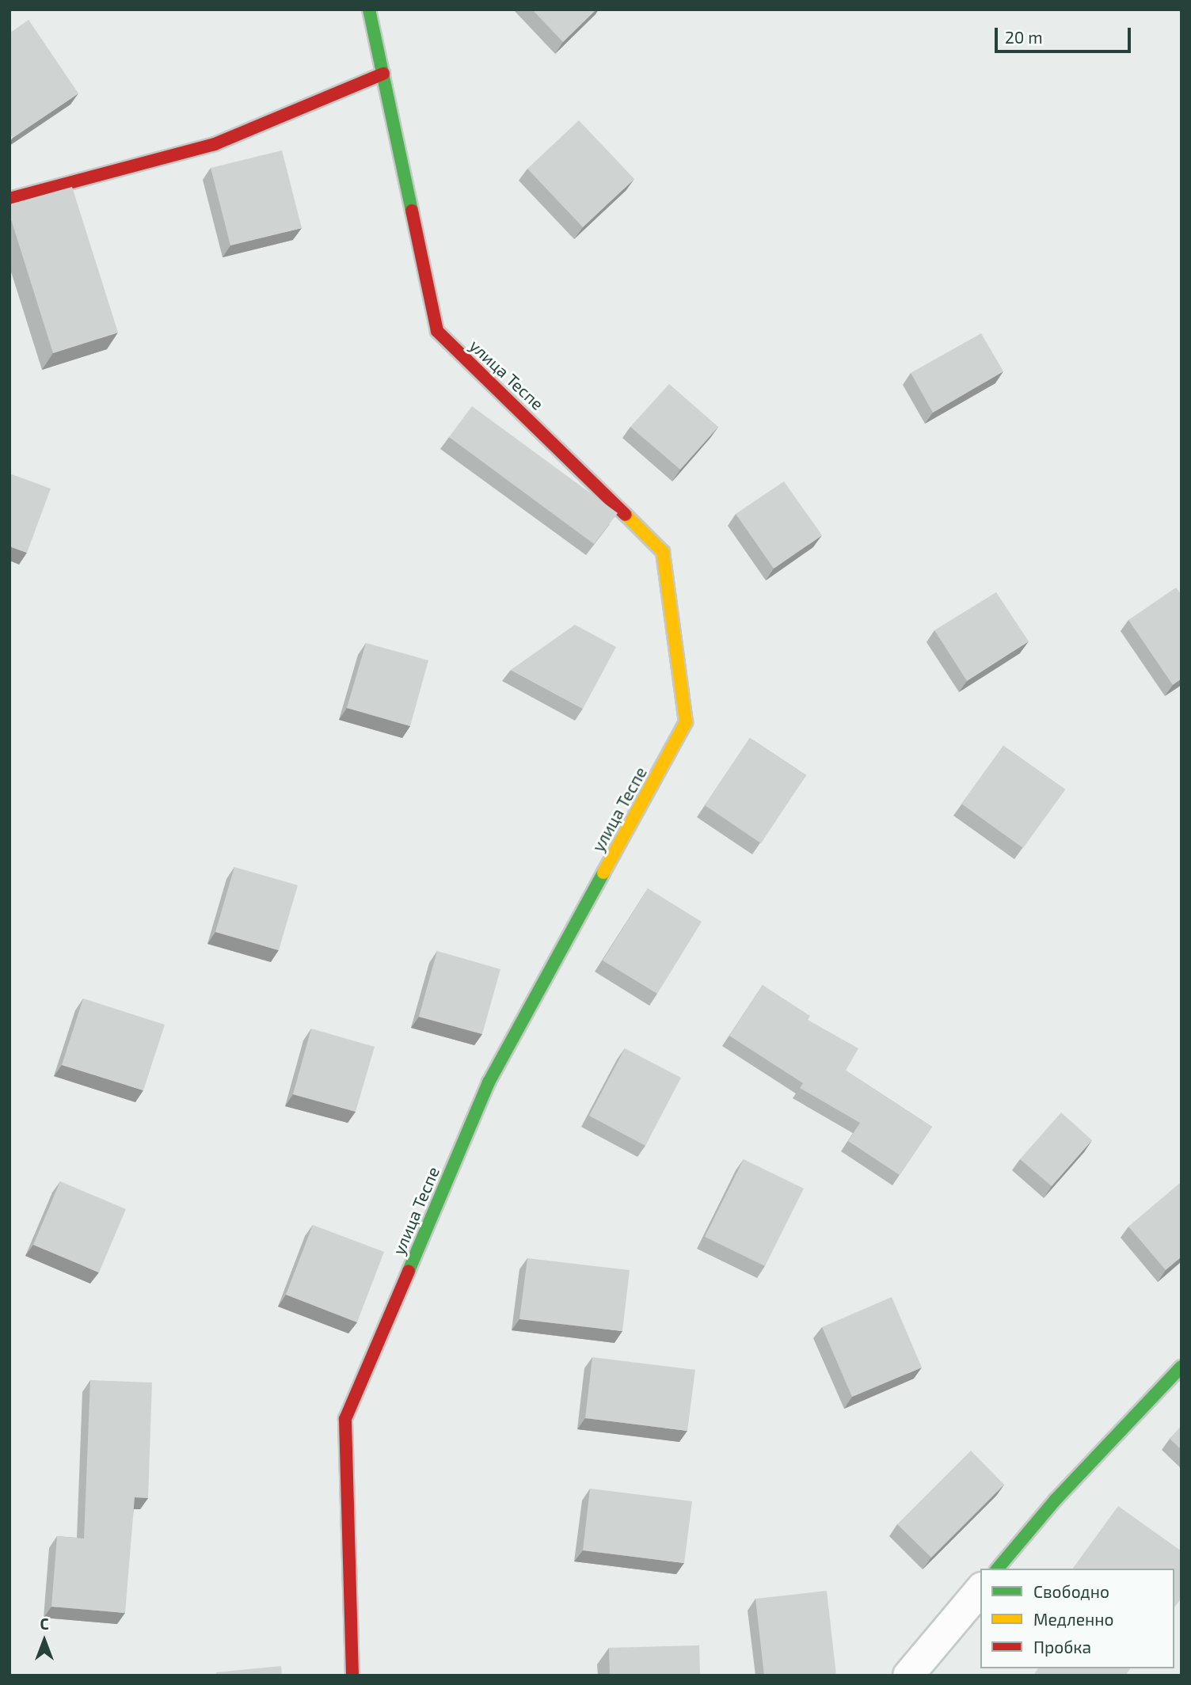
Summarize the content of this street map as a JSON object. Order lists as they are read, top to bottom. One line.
{"streets":{"street":["улица Теспе"]},"legend":["Свободно","Медленно","Пробка"],"scale_bar":"20 m","north":"top"}
